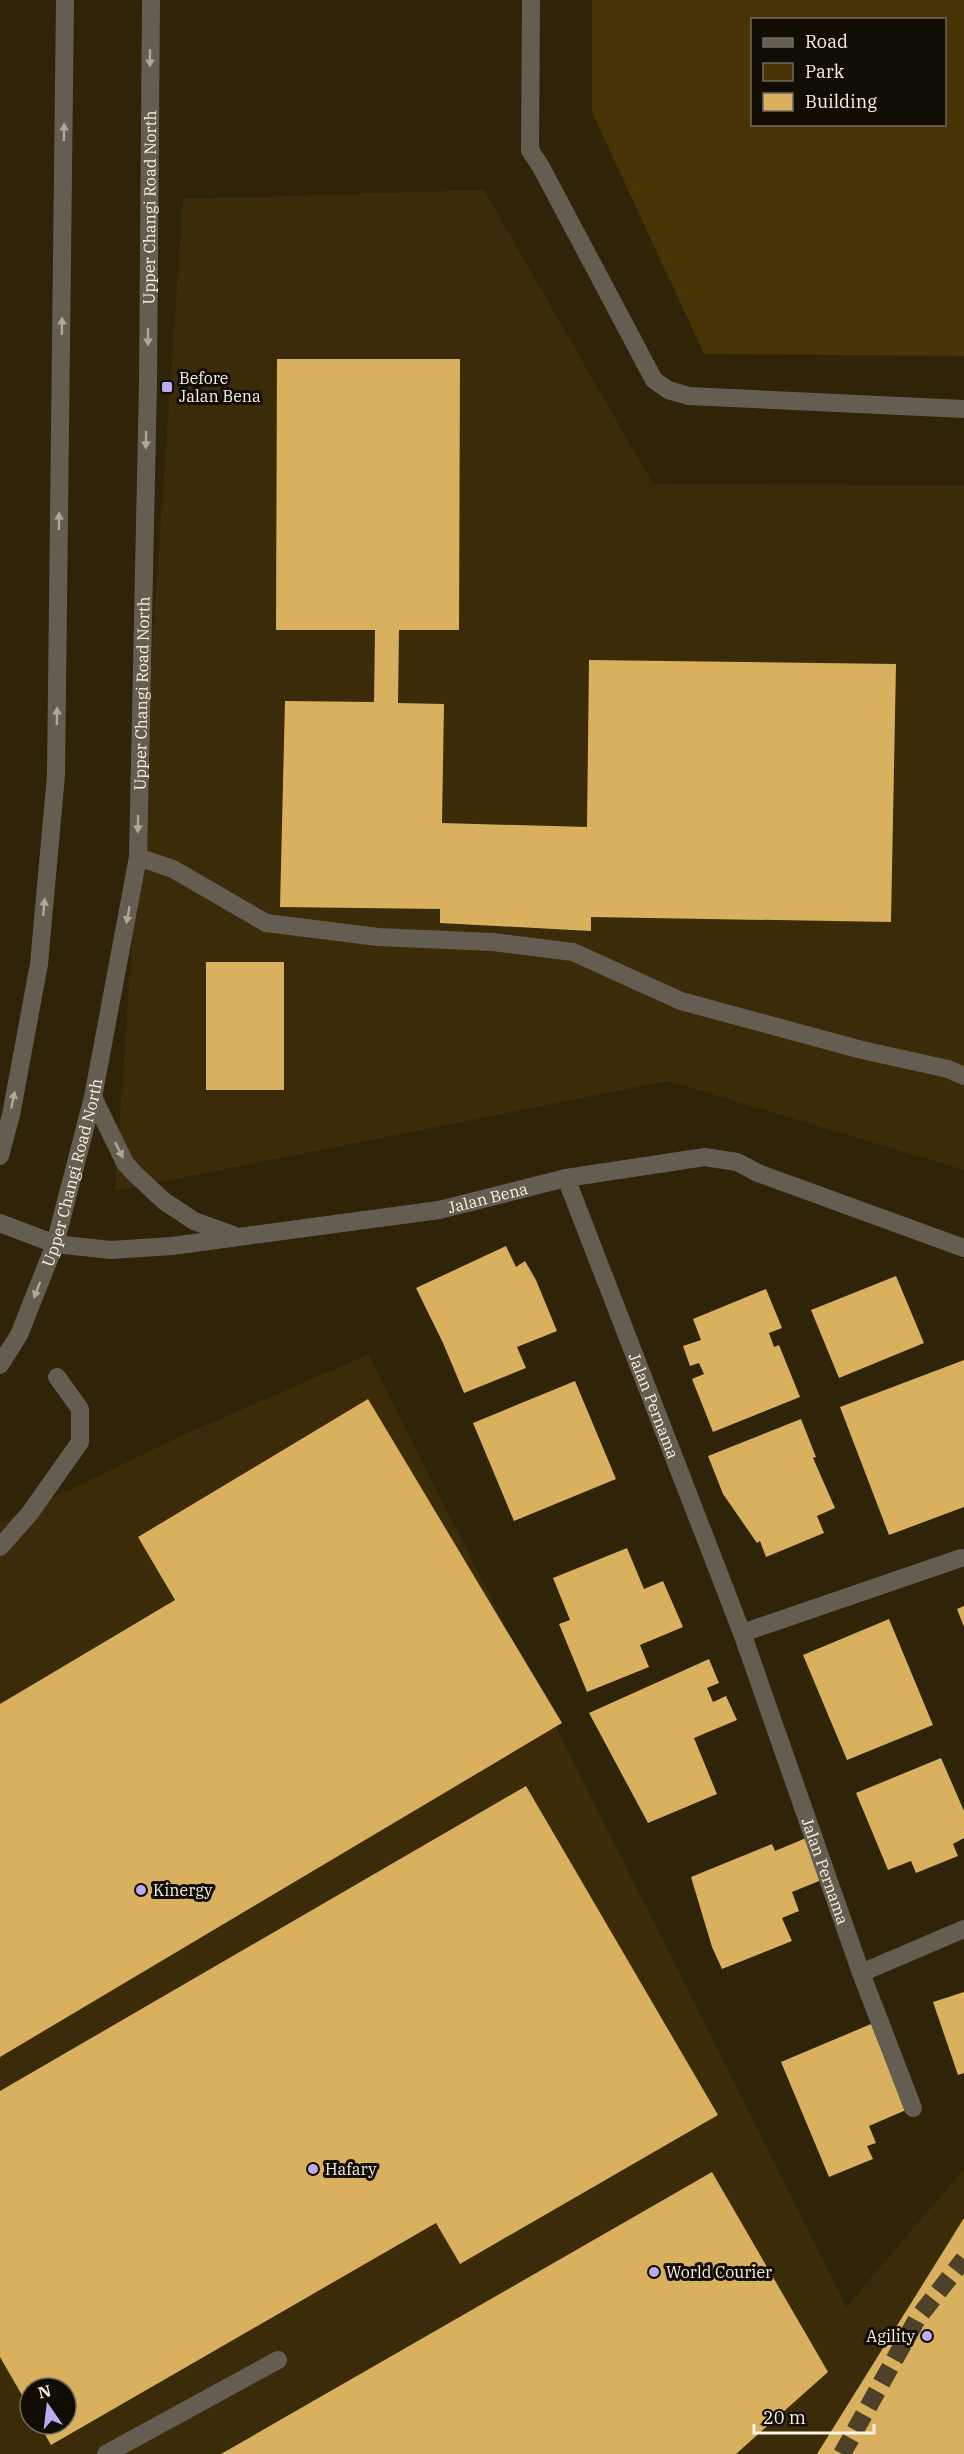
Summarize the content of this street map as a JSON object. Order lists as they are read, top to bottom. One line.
{"streets":{"street":["Upper Changi Road North","Jalan Bena","Jalan Pernama"]},"crossings":[["Upper Changi Road North","Jalan Bena"],["Jalan Bena","Jalan Pernama"]],"places":{"transit":["Before Jalan Bena"],"other":["Kinergy","Hafary","World Courier","Agility"]},"legend":["Road","Park","Building"],"scale_bar":"20 m","north":"top"}
